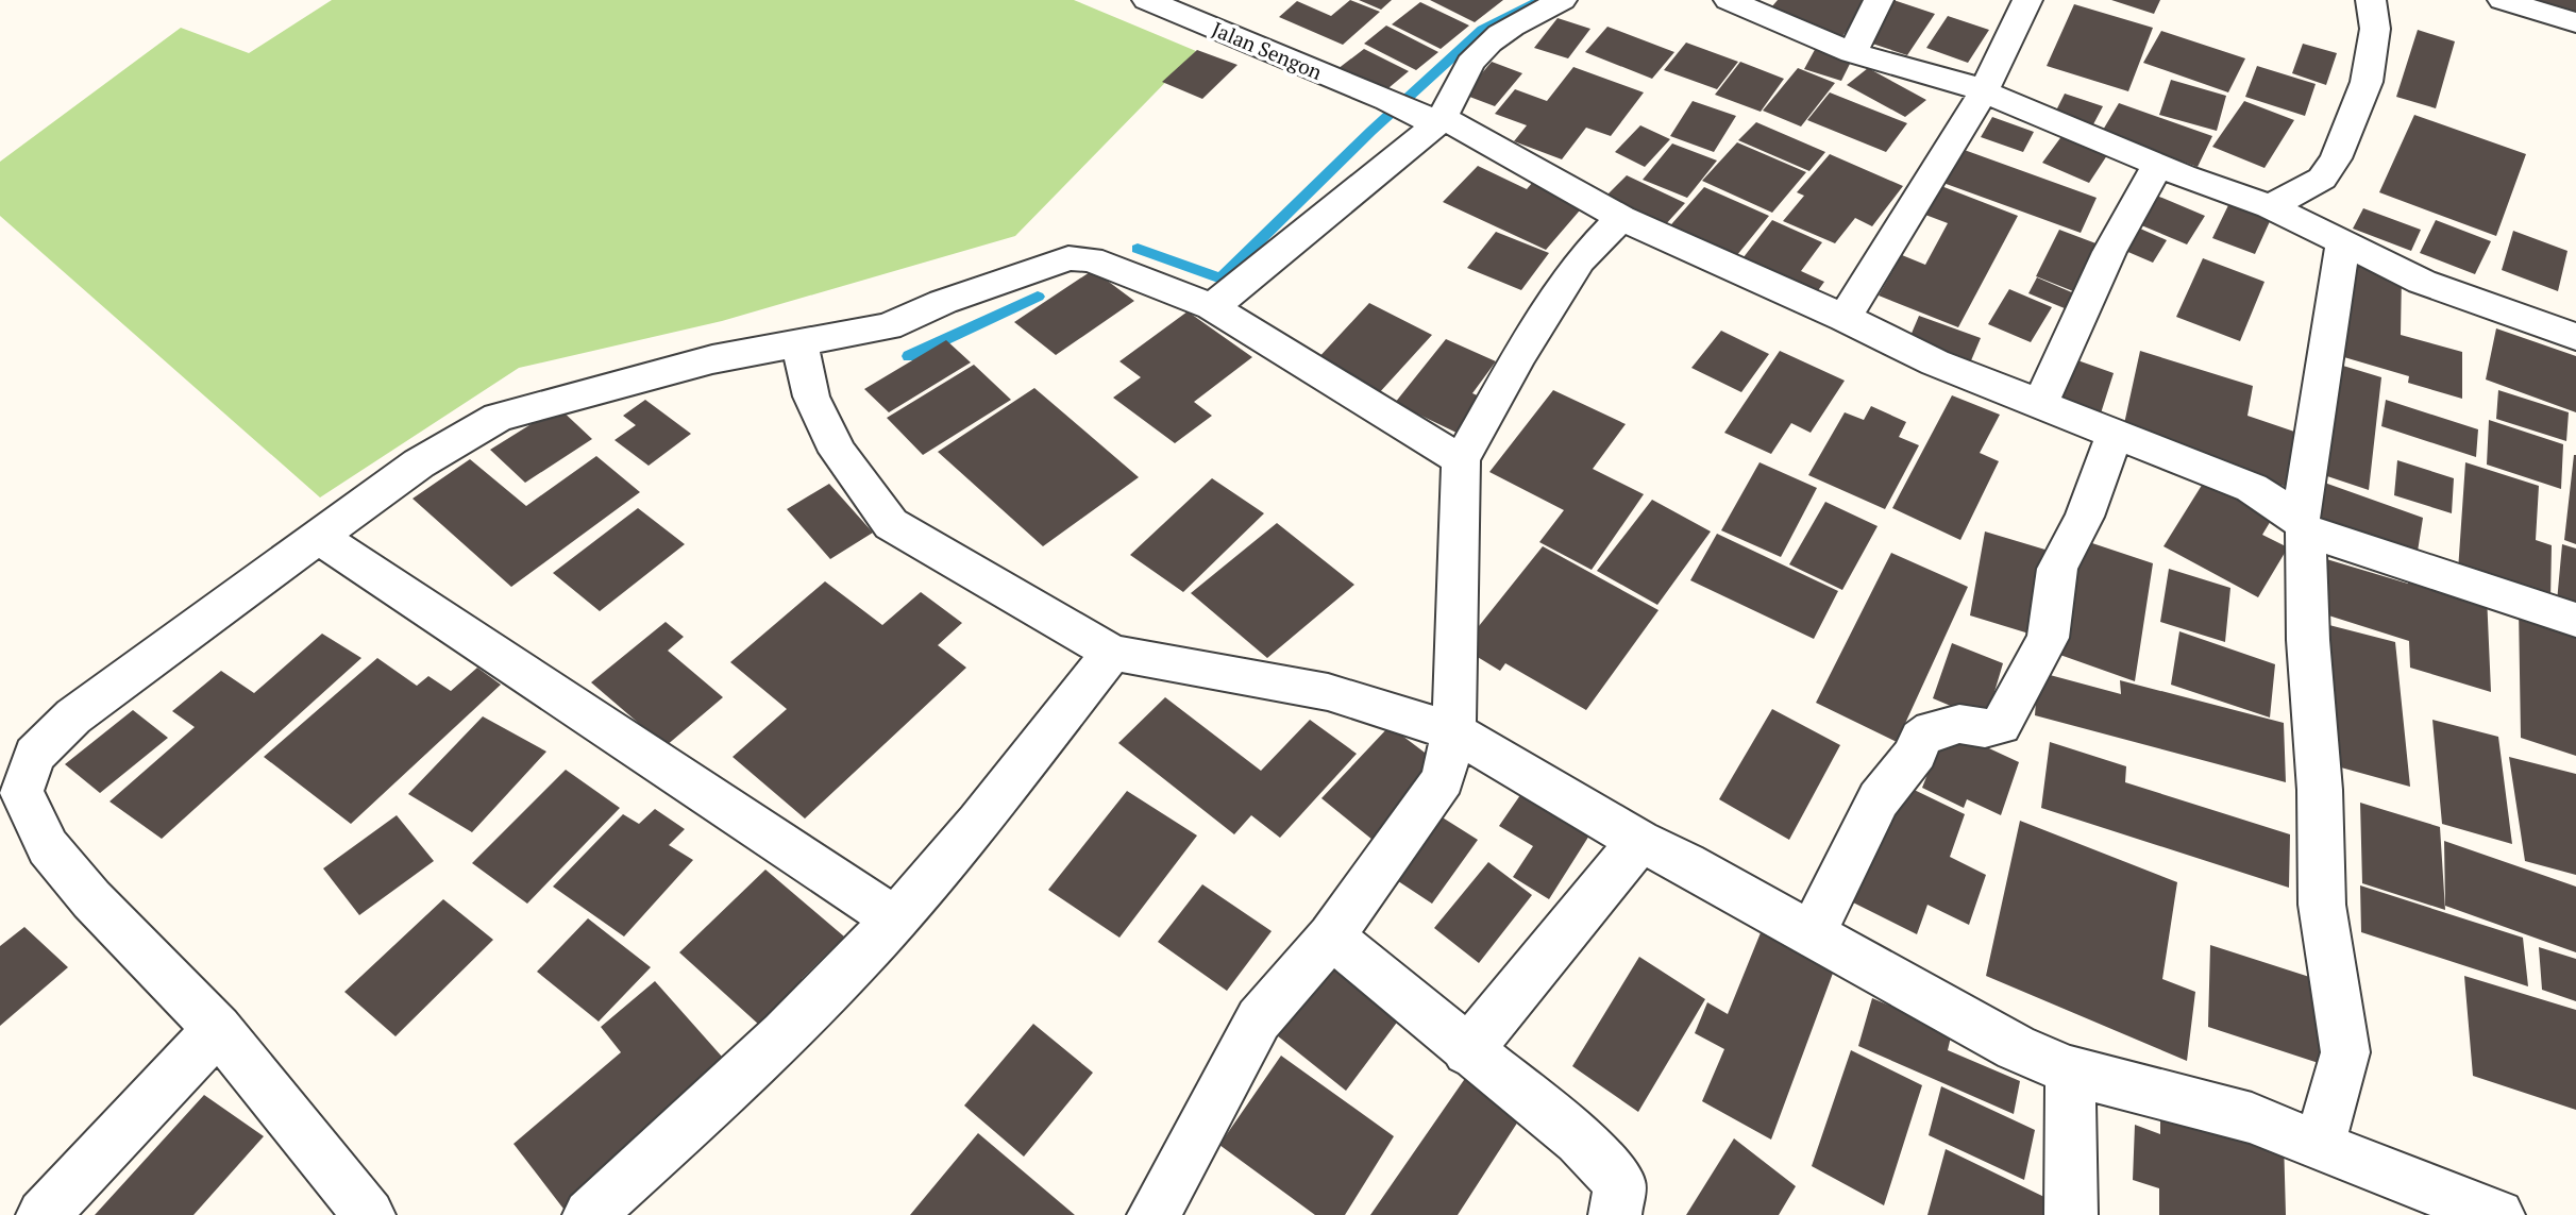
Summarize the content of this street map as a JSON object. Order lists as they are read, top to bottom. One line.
{"streets":{"street":["Jalan Sengon"]}}
